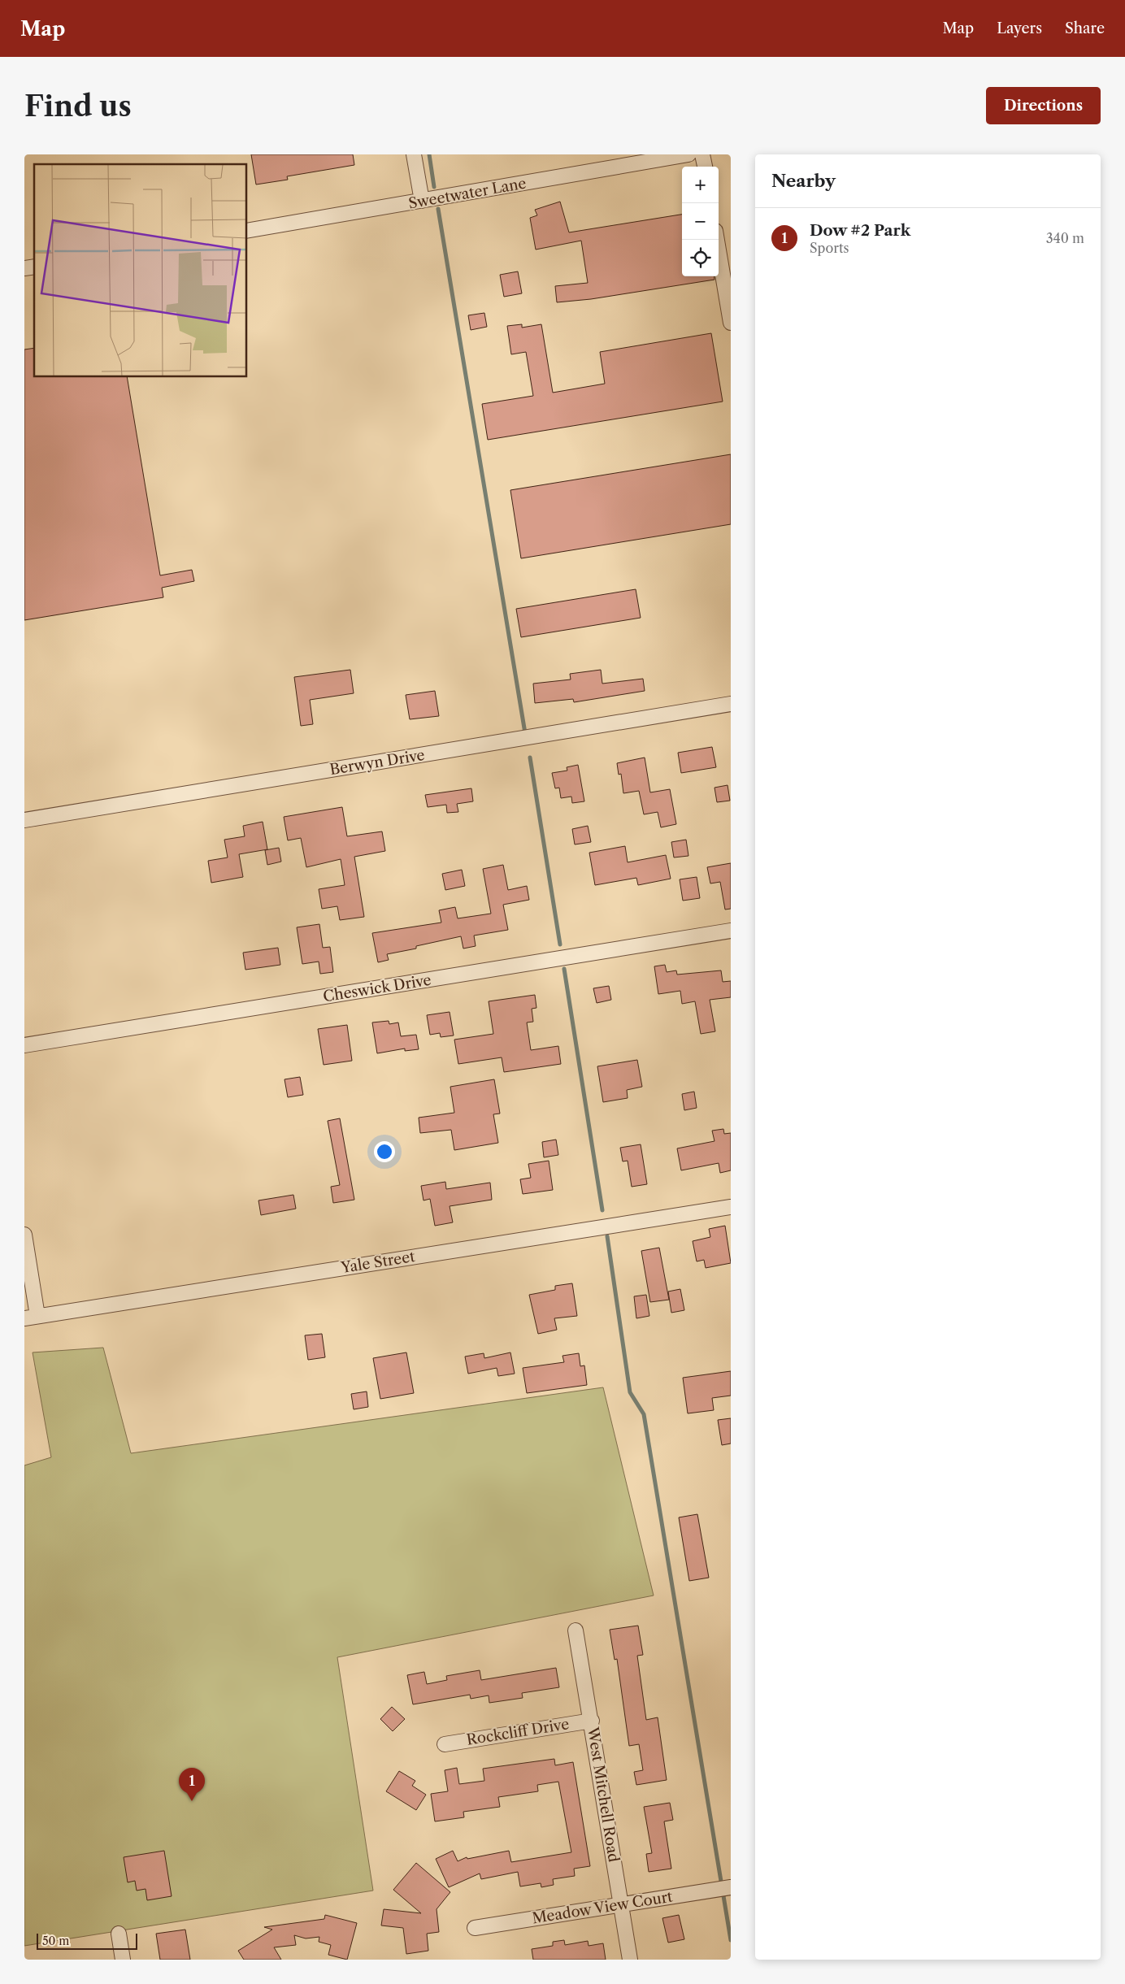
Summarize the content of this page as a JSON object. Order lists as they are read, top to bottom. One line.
{"streets":{"street":["Sweetwater Lane","Berwyn Drive","Cheswick Drive","Yale Street","Rockcliff Drive","West Mitchell Road","Meadow View Court"]},"crossings":[["Rockcliff Drive","West Mitchell Road"],["West Mitchell Road","Meadow View Court"]],"scale_bar":"50 m","page":{"header":"Map","nav":["Map","Layers","Share"],"buttons":"Directions","title":"Find us","heading":"Nearby","map_buttons":["+","−"],"list":[{"mark":"1","name":"Dow #2 Park","note":"Sports","value":"340 m"}],"pins":"1","scale":"50 m"}}
